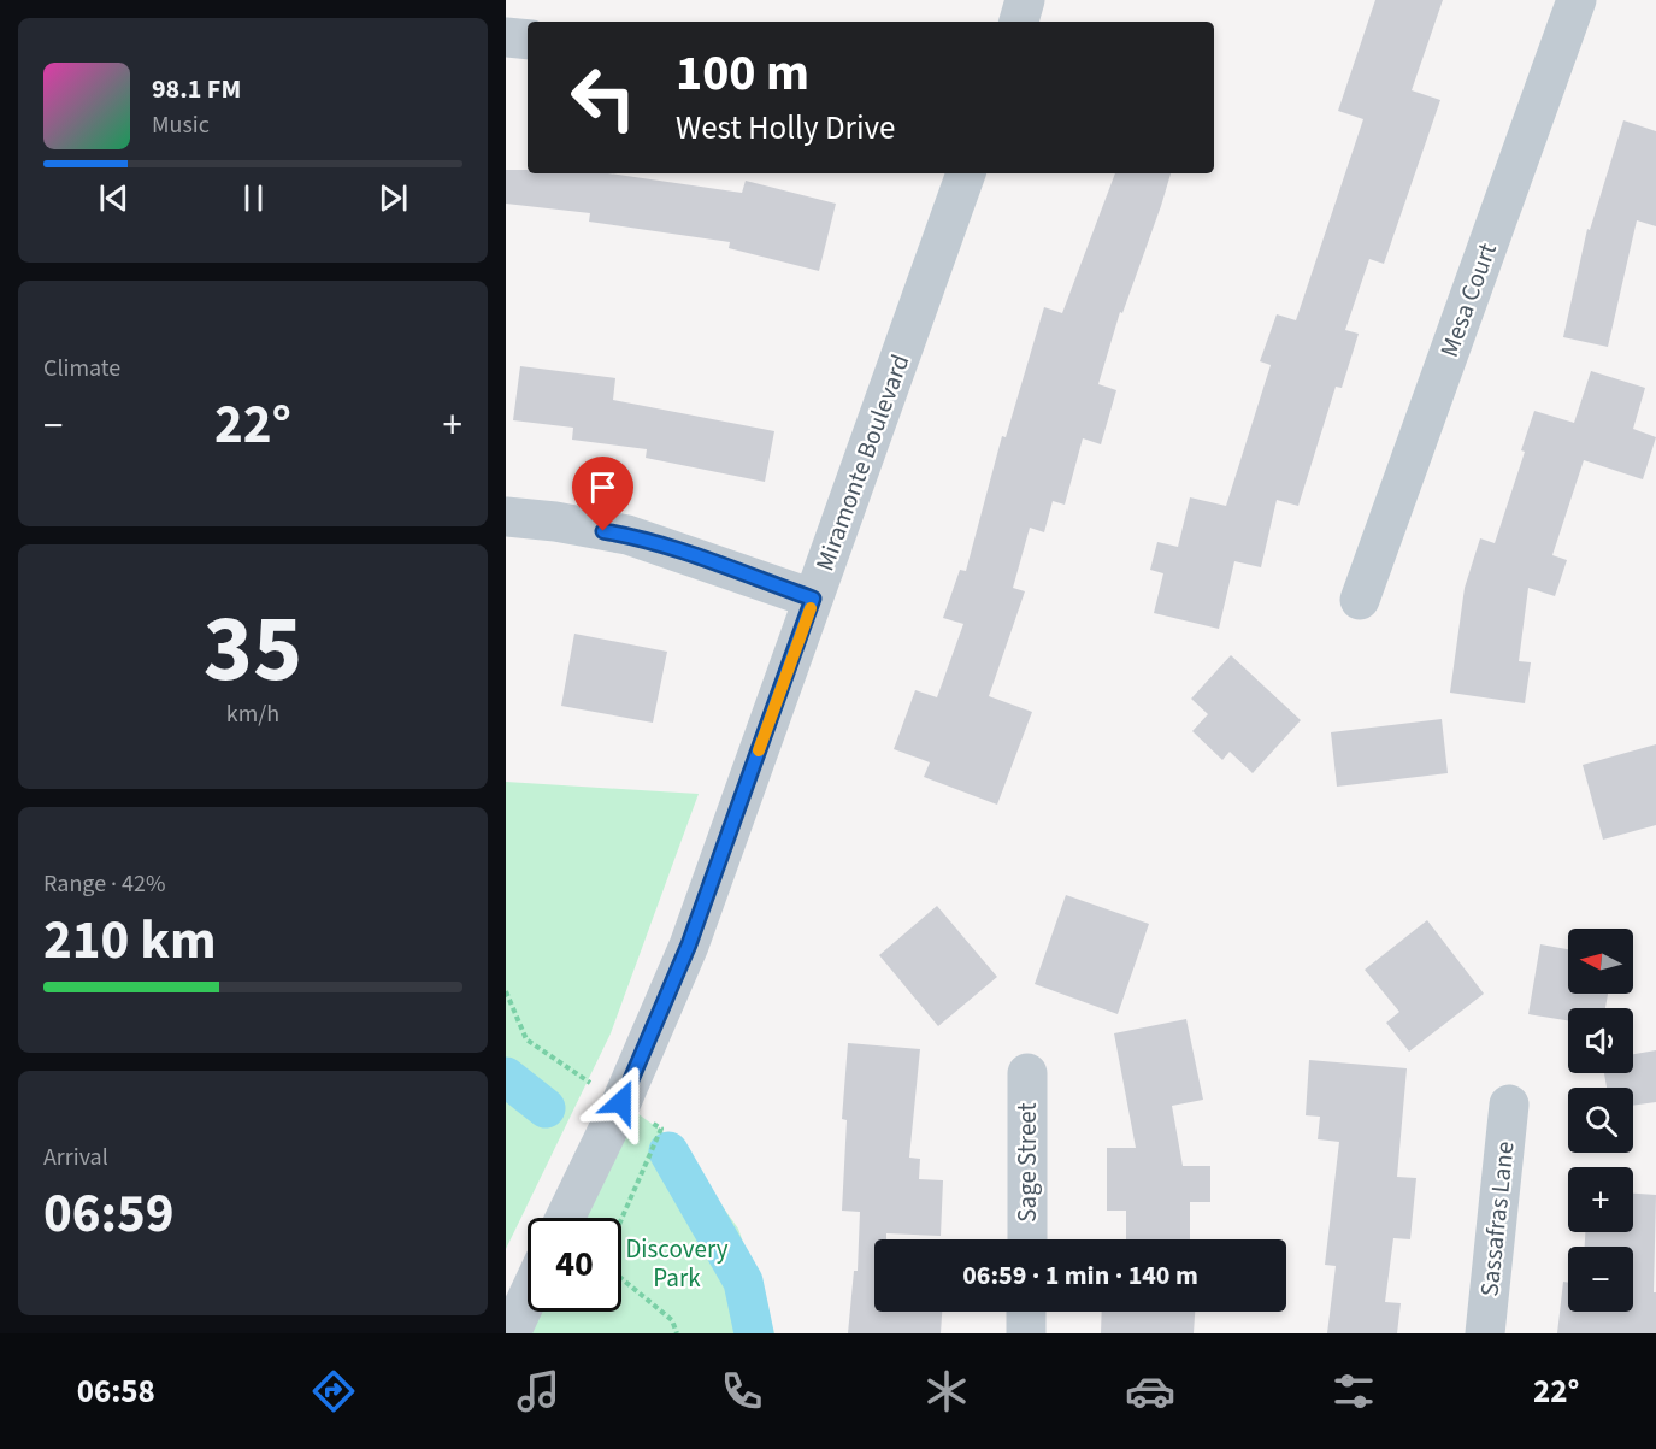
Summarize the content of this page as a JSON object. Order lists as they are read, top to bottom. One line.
{"streets":{"street":["Mesa Court","Miramonte Boulevard","Sage Street","Sassafras Lane"]},"parks":["Discovery Park"],"north":"left","page":{"turn":["100 m","West Holly Drive"],"song":["98.1 FM","Music"],"tile":["Climate",["35","km/h"],["Range · 42%","210 km"],["Arrival","06:59"]],"heat":["−","22°","+"],"map_buttons":["+","−"],"limit":"40","trip":"06:59 · 1 min · 140 m","tabs":["06:58","22°"]}}
